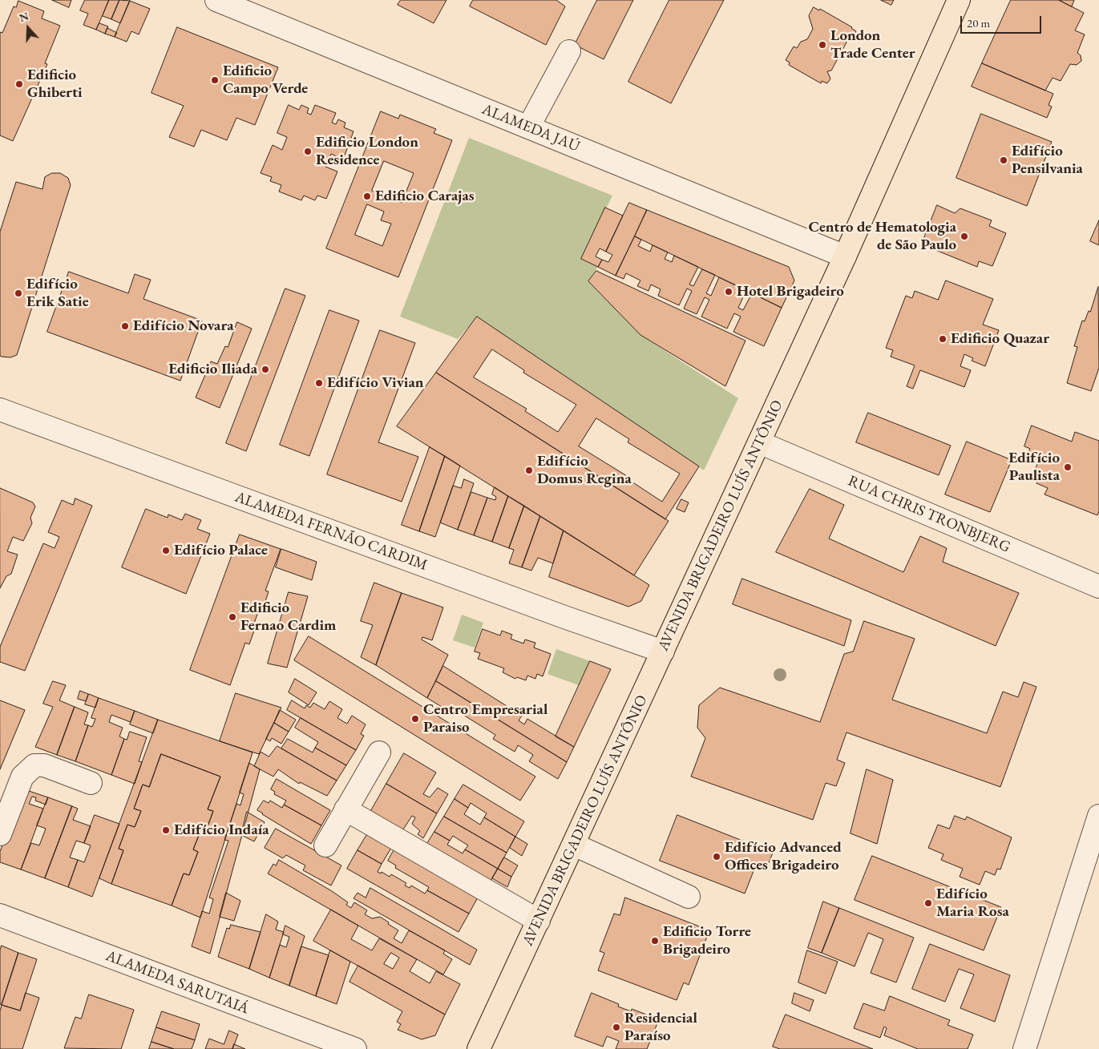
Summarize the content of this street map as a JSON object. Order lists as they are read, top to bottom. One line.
{"streets":{"main road":["AVENIDA BRIGADEIRO LUÍS ANTÔNIO"],"street":["ALAMEDA JAÚ","RUA CHRIS TRONBJERG","ALAMEDA FERNÃO CARDIM","ALAMEDA SARUTAIÁ"]},"crossings":[["ALAMEDA JAÚ","AVENIDA BRIGADEIRO LUÍS ANTÔNIO"],["RUA CHRIS TRONBJERG","AVENIDA BRIGADEIRO LUÍS ANTÔNIO"],["AVENIDA BRIGADEIRO LUÍS ANTÔNIO","ALAMEDA FERNÃO CARDIM"]],"places":["London Trade Center","Edificio Campo Verde","Edificio Ghiberti","Edificio London Residence","Edifício Pensilvania","Edificio Carajas","Centro de Hematologia de São Paulo","Hotel Brigadeiro","Edifício Erik Satie","Edifício Novara","Edificio Quazar","Edificio Iliada","Edifício Vivian","Edifício Paulista","Edifício Domus Regina","Edifício Palace","Edificio Fernao Cardim","Centro Empresarial Paraiso","Edifício Indaía","Edifício Advanced Offices Brigadeiro","Edifício Maria Rosa","Edificio Torre Brigadeiro","Residencial Paraíso"],"scale_bar":"20 m","north":"top"}
